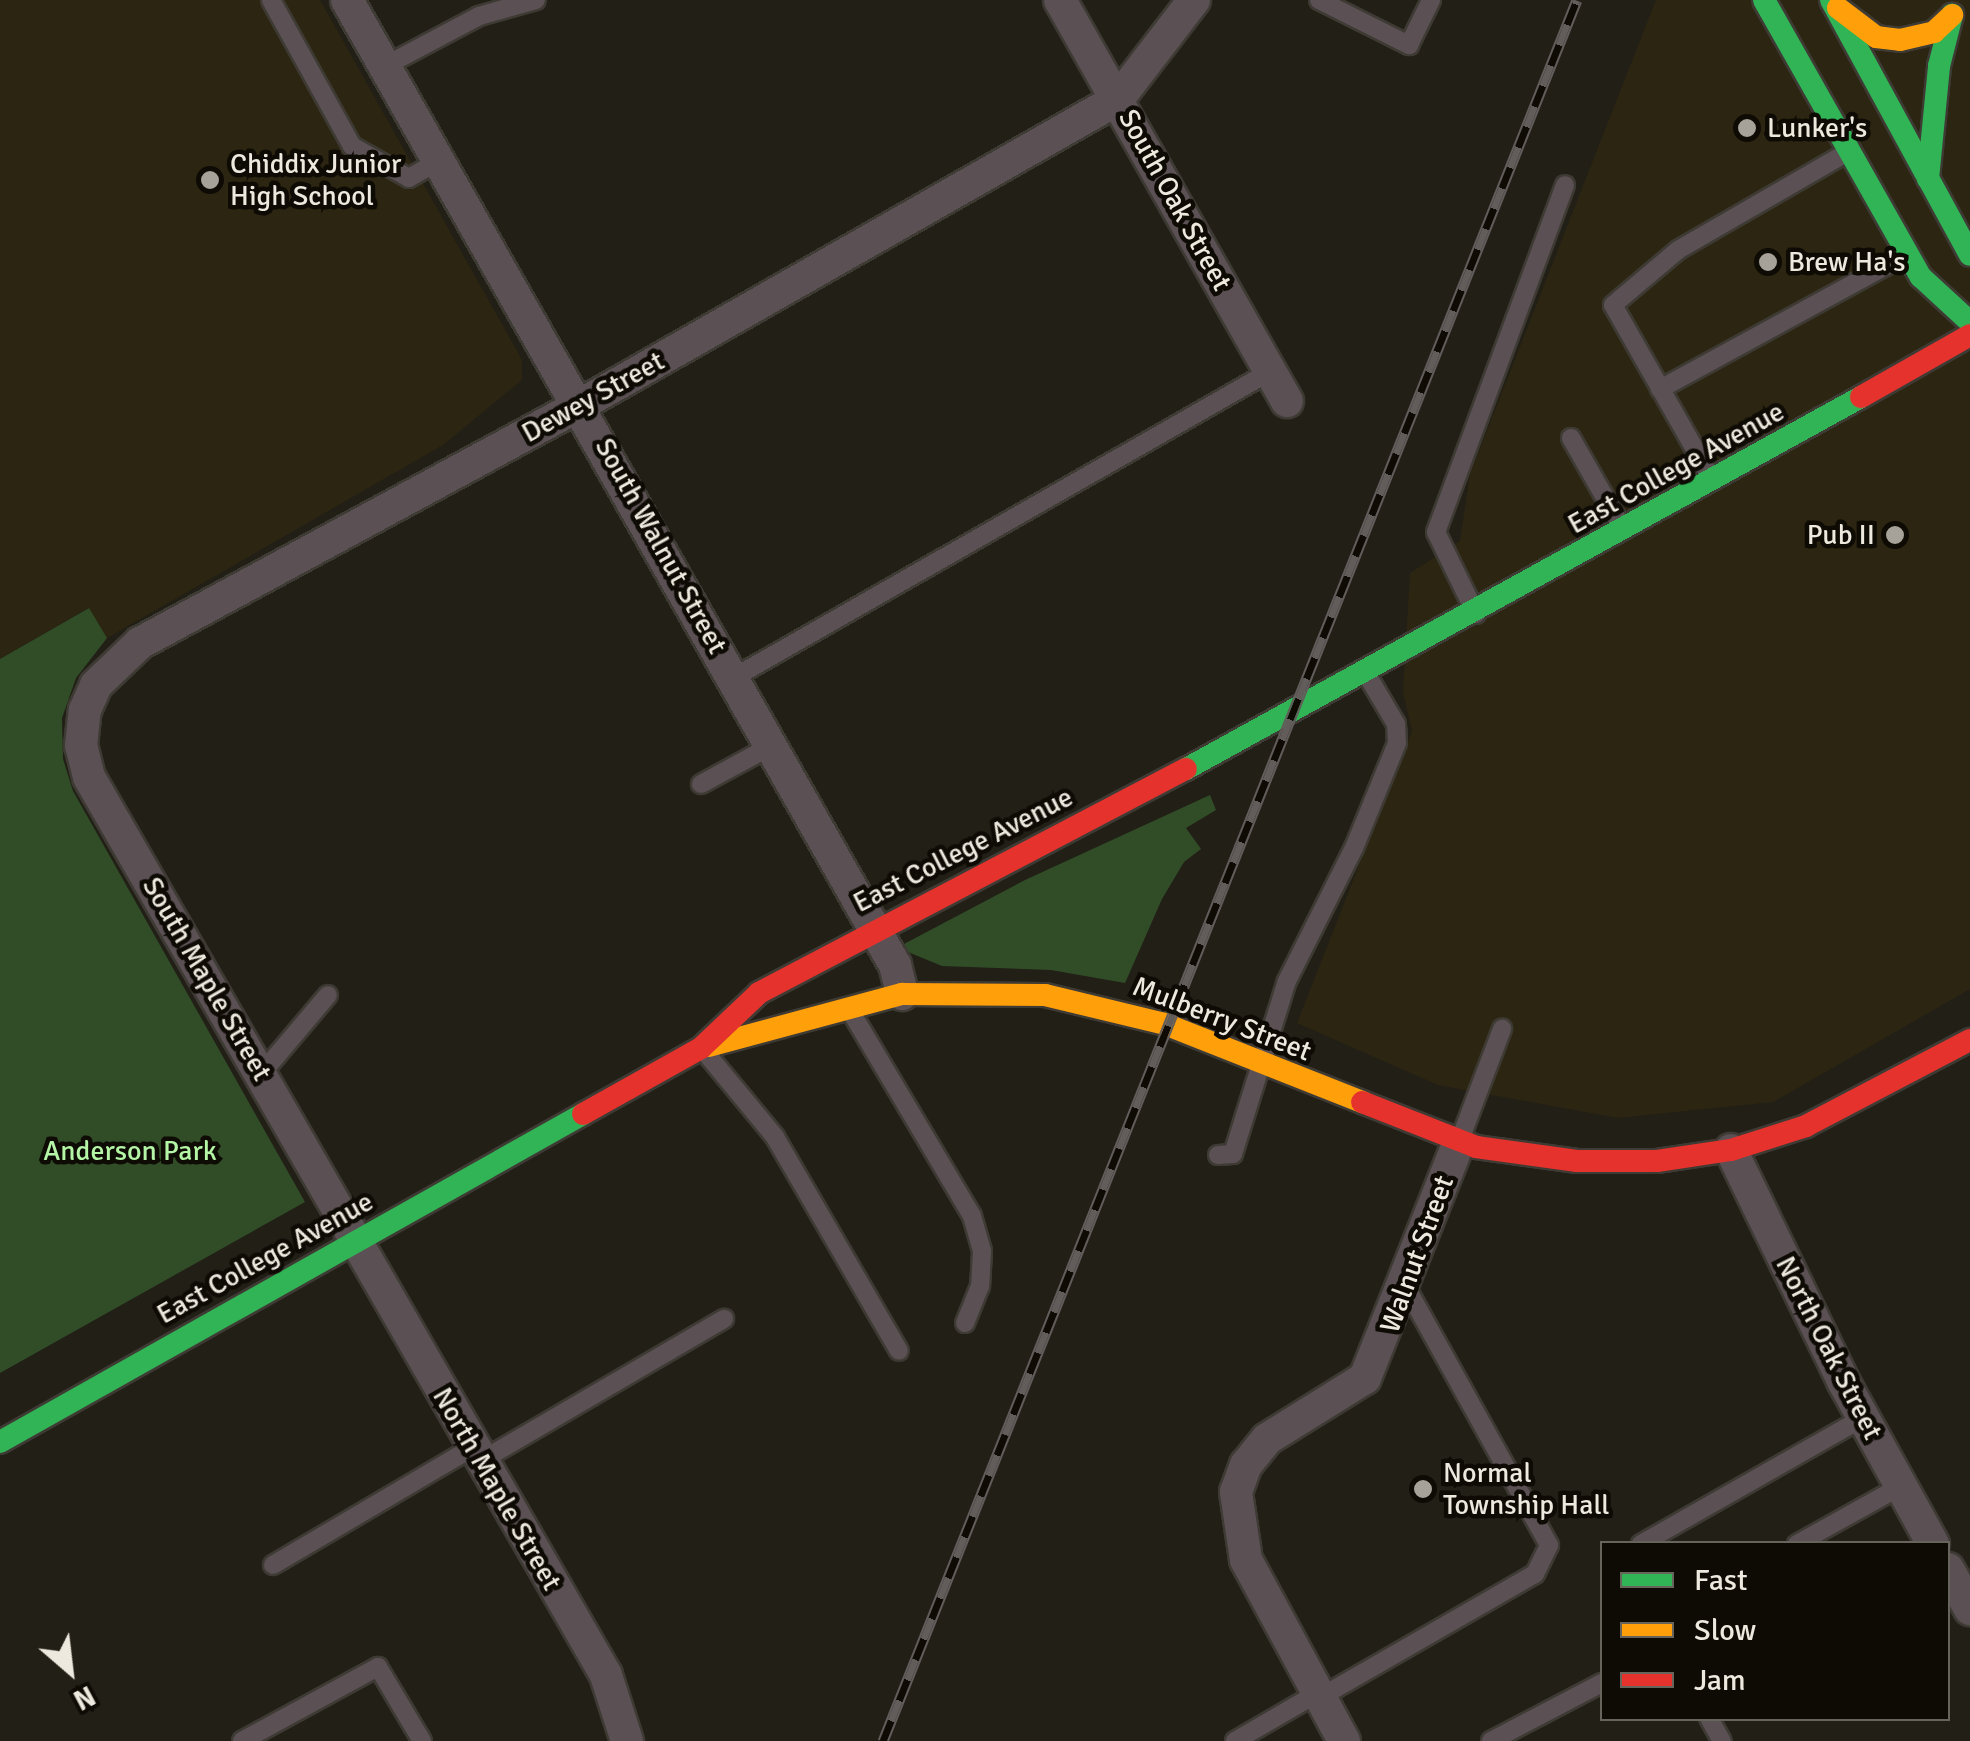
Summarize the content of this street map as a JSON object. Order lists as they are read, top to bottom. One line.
{"streets":{"main road":["East College Avenue","Mulberry Street"],"street":["South Oak Street","Dewey Street","South Walnut Street","South Maple Street","Walnut Street","North Oak Street","North Maple Street"]},"crossings":[["South Oak Street","Dewey Street"],["Dewey Street","South Walnut Street"],["Dewey Street","South Maple Street"],["East College Avenue","South Walnut Street"],["East College Avenue","South Maple Street"],["East College Avenue","Mulberry Street"],["East College Avenue","North Maple Street"],["South Walnut Street","Mulberry Street"],["South Maple Street","North Maple Street"],["Mulberry Street","Walnut Street"],["Mulberry Street","North Oak Street"]],"parks":["Anderson Park"],"places":["Lunker's","Chiddix Junior High School","Brew Ha's","Pub II","Normal Township Hall"],"legend":["Fast","Slow","Jam"],"north":"bottom right"}
